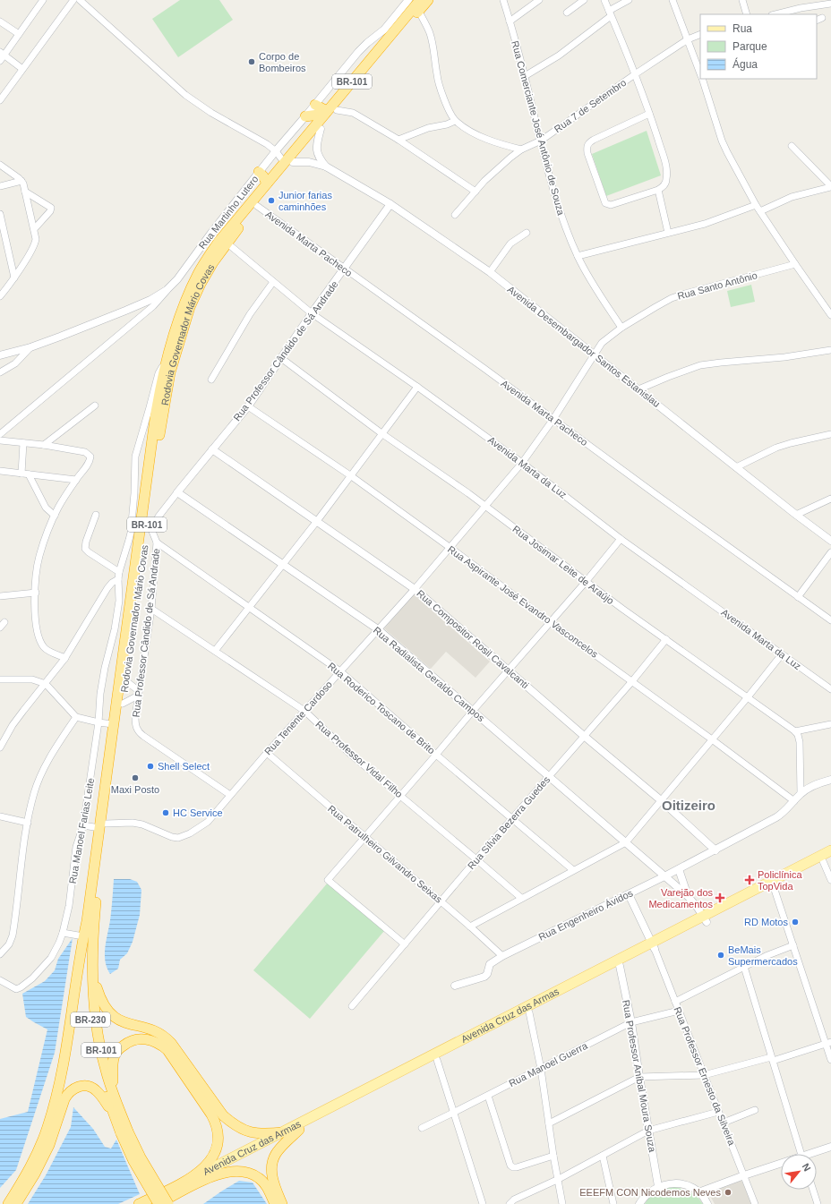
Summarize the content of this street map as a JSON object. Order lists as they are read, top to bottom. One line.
{"streets":{"highway":["BR-101","Rodovia Governador Mário Covas","BR-230"],"main road":["Avenida Cruz das Armas"],"street":["Rua 7 de Setembro","Rua Comerciante José Antônio de Souza","Rua Martinho Lutero","Avenida Marta Pacheco","Rua Santo Antônio","Avenida Desembargador Santos Estanislau","Rua Professor Cândido de Sá Andrade","Avenida Marta da Luz","Rua Josimar Leite de Araújo","Rua Aspirante José Evandro Vasconcelos","Rua Compositor Rosil Cavalcanti","Rua Radialista Geraldo Campos","Rua Roderico Toscano de Brito","Rua Tenente Cardoso","Rua Professor Vidal Filho","Rua Sílvia Bezerra Guedes","Rua Manoel Farias Leite","Rua Patrulheiro Gilvandro Seixas","Rua Engenheiro Ávidos","Rua Manoel Guerra","Rua Professor Aníbal Moura Souza","Rua Professor Ernesto da Silveira"]},"crossings":[["Rua 7 de Setembro","Rua Comerciante José Antônio de Souza"],["Rua Comerciante José Antônio de Souza","Rua Santo Antônio"],["Avenida Marta Pacheco","Rua Santo Antônio"],["Avenida Marta Pacheco","Rodovia Governador Mário Covas"],["Avenida Marta Pacheco","Rua Professor Cândido de Sá Andrade"],["Rua Santo Antônio","Avenida Desembargador Santos Estanislau"],["Rua Santo Antônio","Avenida Marta da Luz"],["Rua Santo Antônio","Rua Tenente Cardoso"],["Rodovia Governador Mário Covas","Avenida Desembargador Santos Estanislau"],["Rodovia Governador Mário Covas","Rua Professor Cândido de Sá Andrade"],["Rodovia Governador Mário Covas","Avenida Marta da Luz"],["Rodovia Governador Mário Covas","Rua Tenente Cardoso"],["Rodovia Governador Mário Covas","Rua Manoel Farias Leite"],["Rodovia Governador Mário Covas","BR-230"],["Avenida Desembargador Santos Estanislau","Rua Professor Cândido de Sá Andrade"],["Rua Professor Cândido de Sá Andrade","Avenida Marta da Luz"],["Rua Professor Cândido de Sá Andrade","Rua Josimar Leite de Araújo"],["Rua Professor Cândido de Sá Andrade","Rua Aspirante José Evandro Vasconcelos"],["Rua Professor Cândido de Sá Andrade","Rua Compositor Rosil Cavalcanti"],["Rua Professor Cândido de Sá Andrade","Rua Radialista Geraldo Campos"],["Rua Professor Cândido de Sá Andrade","Rua Roderico Toscano de Brito"],["Rua Professor Cândido de Sá Andrade","Rua Tenente Cardoso"],["Rua Professor Cândido de Sá Andrade","Rua Professor Vidal Filho"],["Avenida Marta da Luz","Rua Tenente Cardoso"],["Rua Josimar Leite de Araújo","Rua Tenente Cardoso"],["Rua Josimar Leite de Araújo","Rua Sílvia Bezerra Guedes"],["Rua Aspirante José Evandro Vasconcelos","Rua Tenente Cardoso"],["Rua Aspirante José Evandro Vasconcelos","Rua Sílvia Bezerra Guedes"],["Rua Aspirante José Evandro Vasconcelos","Rua Engenheiro Ávidos"],["Rua Compositor Rosil Cavalcanti","Rua Tenente Cardoso"],["Rua Compositor Rosil Cavalcanti","Rua Sílvia Bezerra Guedes"],["Rua Compositor Rosil Cavalcanti","Rua Engenheiro Ávidos"],["Rua Radialista Geraldo Campos","Rua Tenente Cardoso"],["Rua Radialista Geraldo Campos","Rua Sílvia Bezerra Guedes"],["Rua Radialista Geraldo Campos","Rua Engenheiro Ávidos"],["Rua Roderico Toscano de Brito","Rua Tenente Cardoso"],["Rua Roderico Toscano de Brito","Rua Sílvia Bezerra Guedes"],["Rua Tenente Cardoso","Rua Professor Vidal Filho"],["Rua Tenente Cardoso","Rua Patrulheiro Gilvandro Seixas"],["Rua Professor Vidal Filho","Rua Sílvia Bezerra Guedes"],["Rua Sílvia Bezerra Guedes","Rua Patrulheiro Gilvandro Seixas"],["Rua Patrulheiro Gilvandro Seixas","Rua Engenheiro Ávidos"],["Avenida Cruz das Armas","Rua Professor Aníbal Moura Souza"],["Avenida Cruz das Armas","Rua Professor Ernesto da Silveira"],["Rua Manoel Guerra","Rua Professor Aníbal Moura Souza"],["Rua Manoel Guerra","Rua Professor Ernesto da Silveira"]],"districts":["Oitizeiro"],"places":{"other":["Corpo de Bombeiros","Junior farias caminhões","Shell Select","Maxi Posto","HC Service","RD Motos","BeMais Supermercados","EEEFM CON Nicodemos Neves"],"health":["Policlínica TopVida","Varejão dos Medicamentos"]},"legend":["Rua","Parque","Água"],"north":"top right"}
